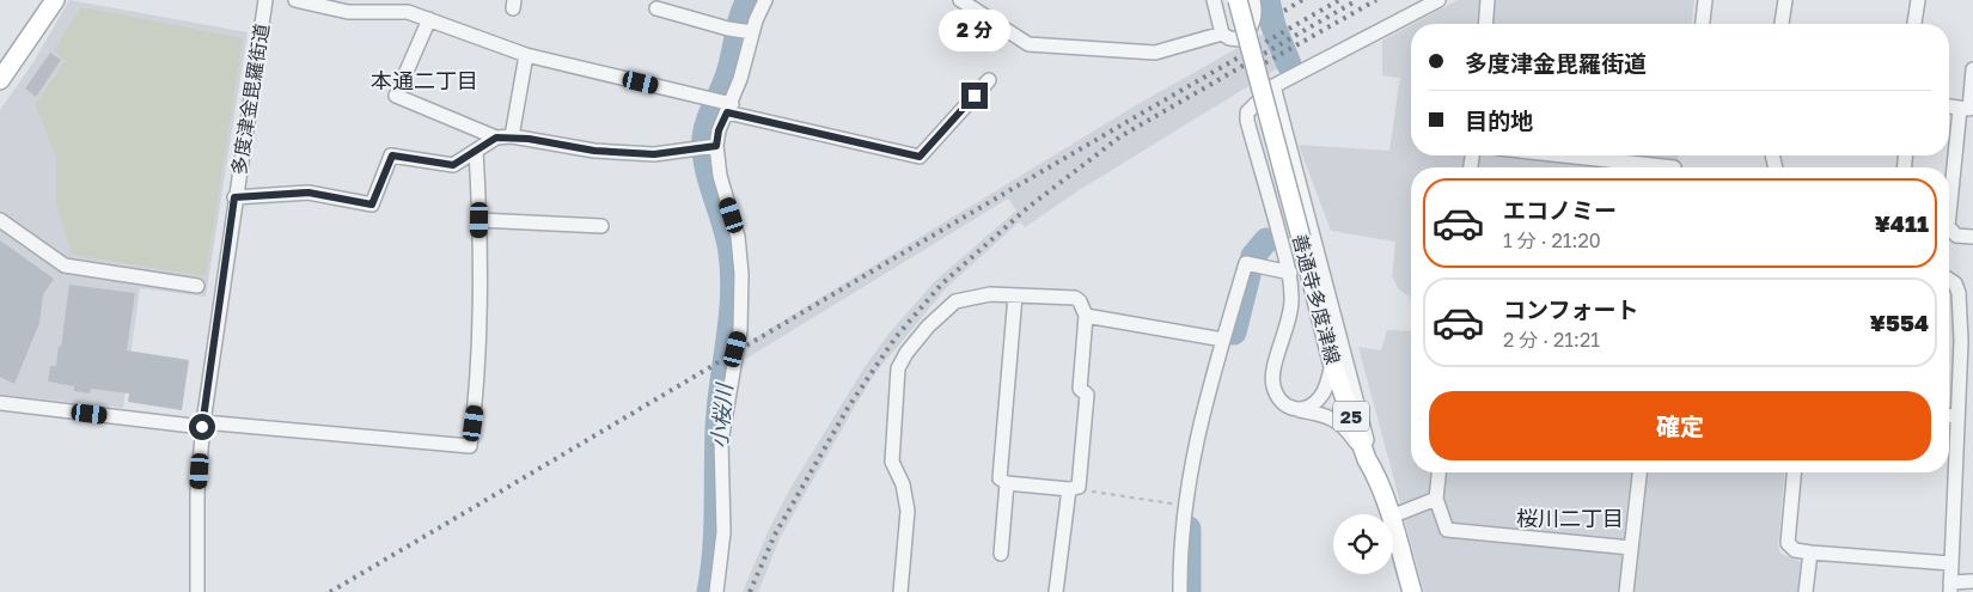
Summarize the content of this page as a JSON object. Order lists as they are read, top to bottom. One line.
{"streets":{"main road":["善通寺多度津線","25"],"street":["多度津金毘羅街道"]},"districts":["本通二丁目","桜川二丁目"],"water":["小桜川"],"page":{"bubble":"2 分","banner":["多度津金毘羅街道","目的地"],"list":[{"name":"エコノミー","note":"1 分 · 21:20","value":"¥411"},{"name":"コンフォート","note":"2 分 · 21:21","value":"¥554"}],"buttons":"確定"}}
